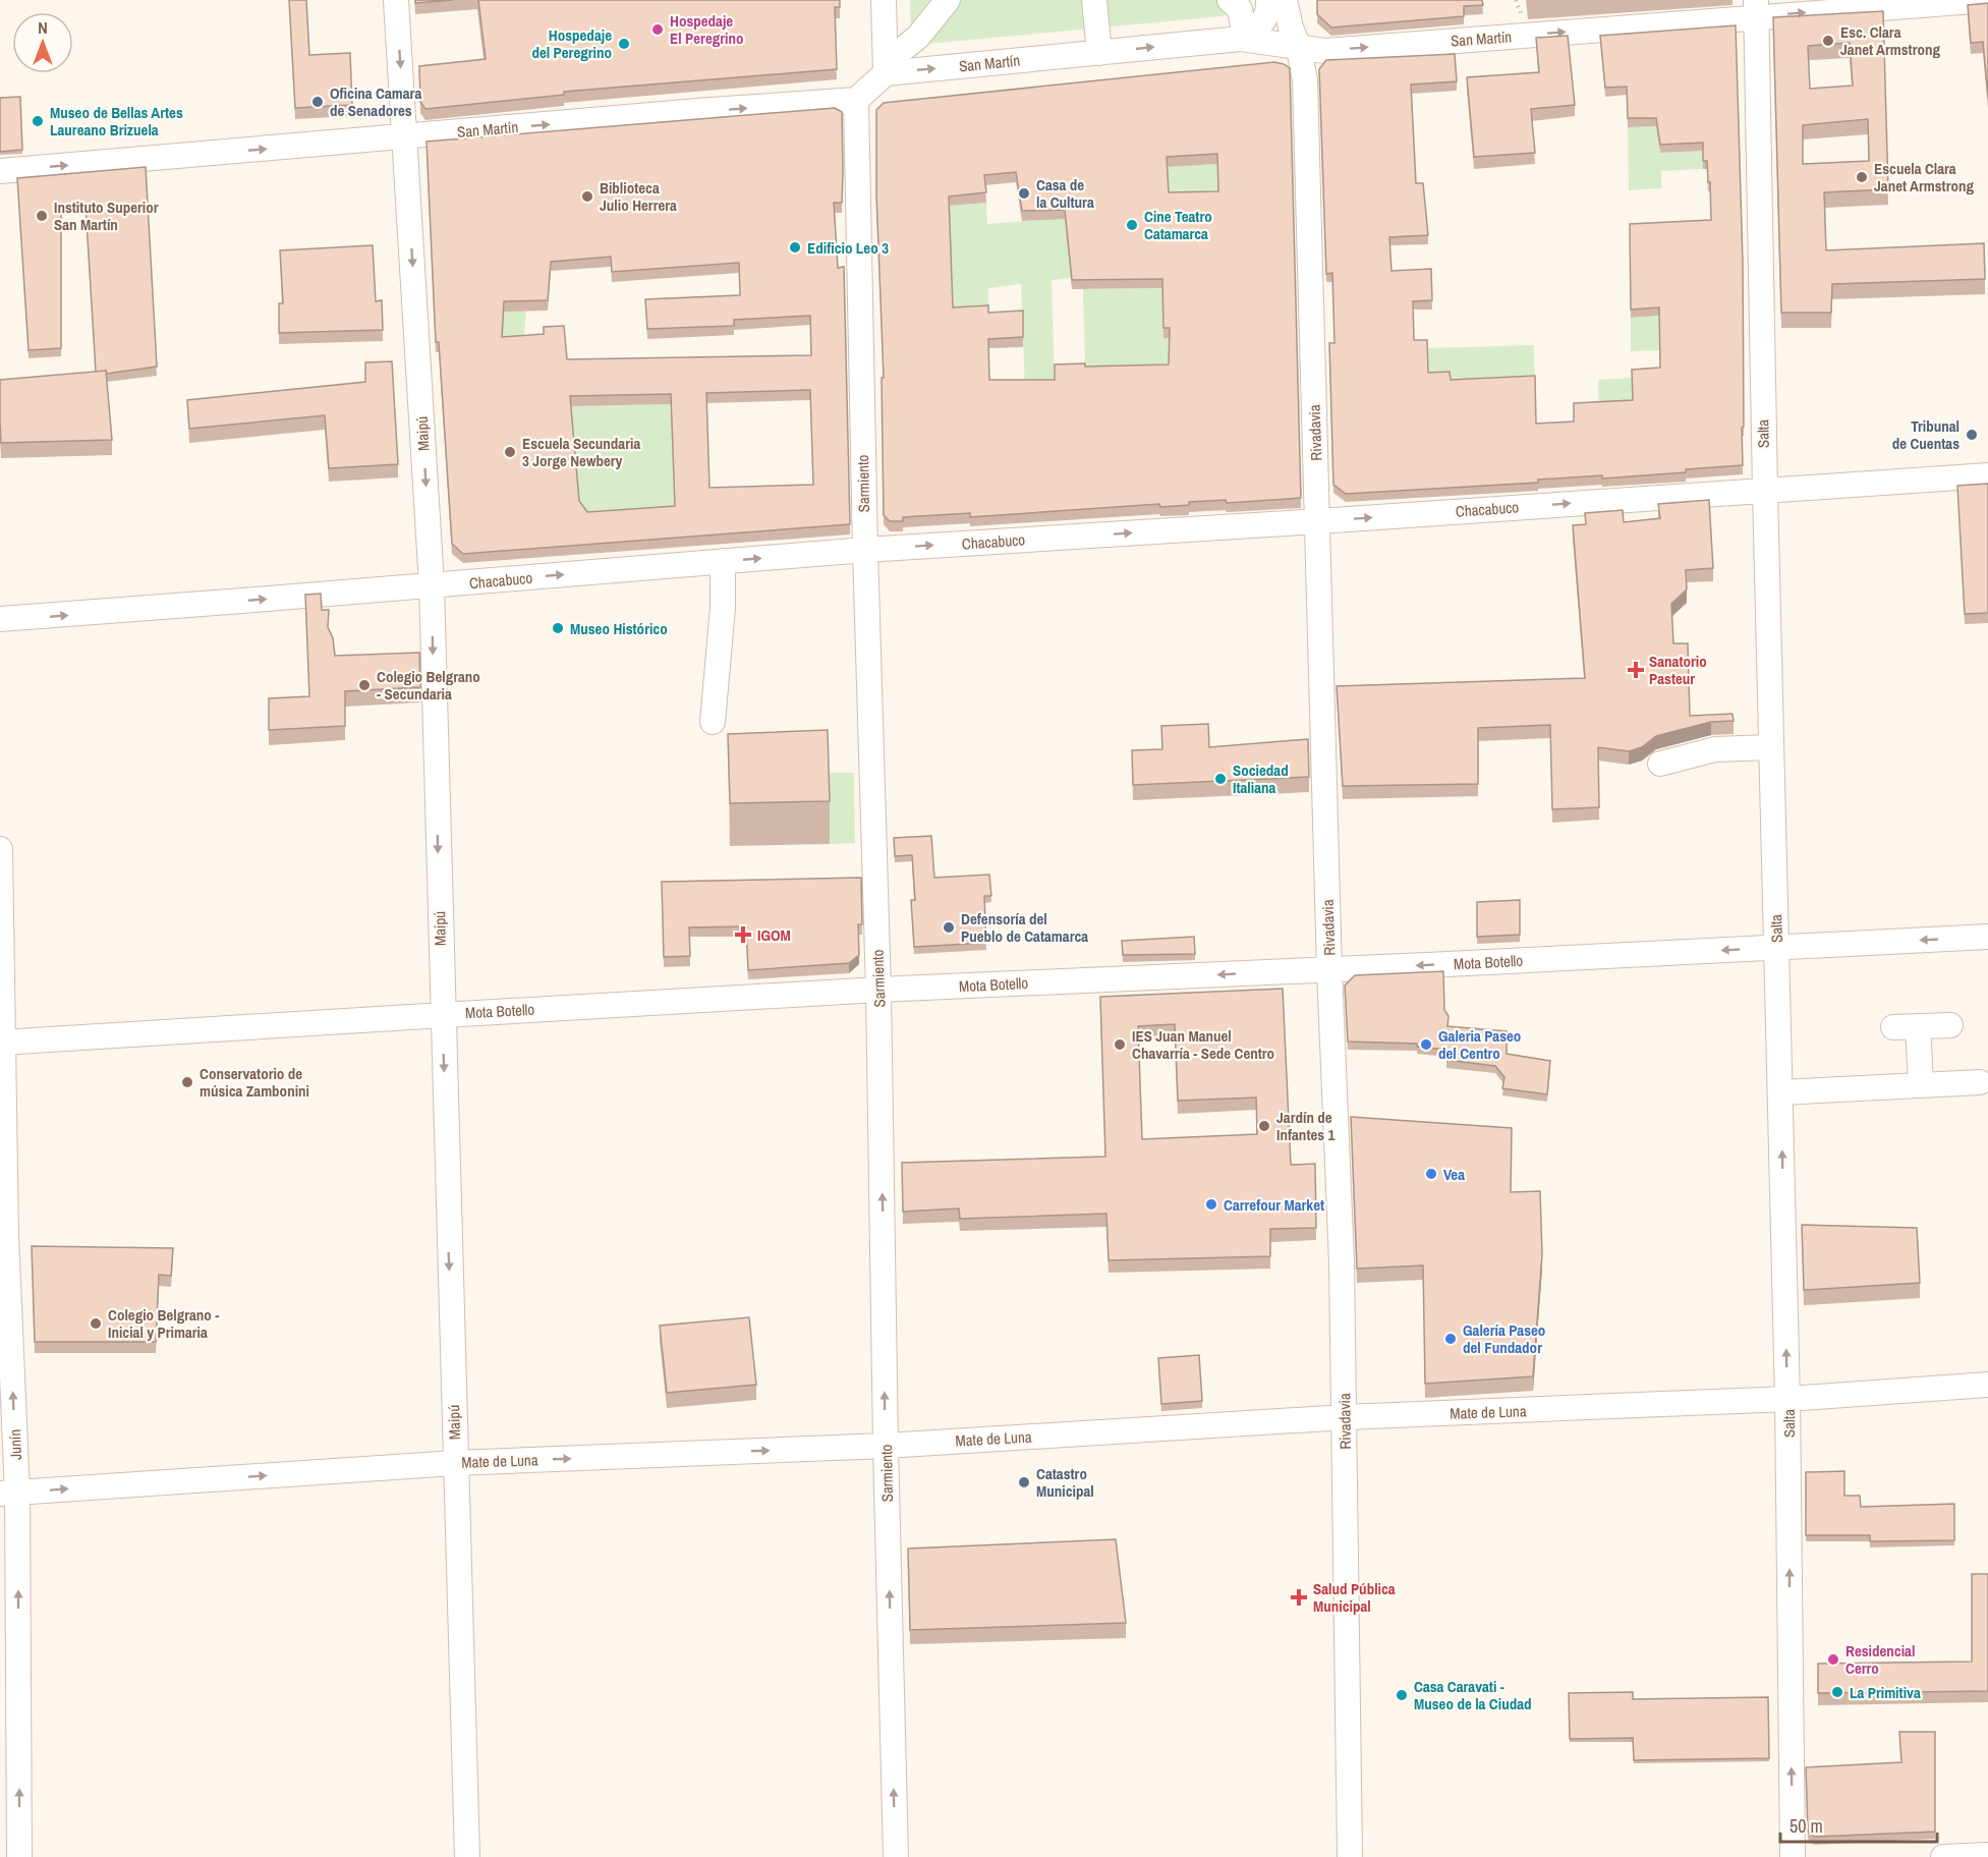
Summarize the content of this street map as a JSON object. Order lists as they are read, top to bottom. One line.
{"streets":{"street":["San Martín","Rivadavia","Maipú","Salta","Sarmiento","Chacabuco","Mota Botello","Mate de Luna","Junín"]},"crossings":[["San Martín","Rivadavia"],["San Martín","Maipú"],["San Martín","Salta"],["San Martín","Sarmiento"],["Rivadavia","Chacabuco"],["Rivadavia","Mota Botello"],["Rivadavia","Mate de Luna"],["Maipú","Chacabuco"],["Maipú","Mota Botello"],["Maipú","Mate de Luna"],["Salta","Chacabuco"],["Salta","Mota Botello"],["Salta","Mate de Luna"],["Sarmiento","Chacabuco"],["Sarmiento","Mota Botello"],["Sarmiento","Mate de Luna"],["Mota Botello","Junín"],["Mate de Luna","Junín"]],"one_way":["San Martín","Maipú","Salta","Sarmiento","Chacabuco","Mate de Luna","Junín"],"places":{"other":["Hospedaje El Peregrino","Esc. Clara Janet Armstrong","Hospedaje del Peregrino","Oficina Camara de Senadores","Museo de Bellas Artes Laureano Brizuela","Escuela Clara Janet Armstrong","Casa de la Cultura","Biblioteca Julio Herrera","Instituto Superior San Martín","Cine Teatro Catamarca","Edificio Leo 3","Tribunal de Cuentas","Escuela Secundaria 3 Jorge Newbery","Museo Histórico","Colegio Belgrano - Secundaria","Sociedad Italiana","Defensoría del Pueblo de Catamarca","IES Juan Manuel Chavarría - Sede Centro","Galeria Paseo del Centro","Conservatorio de música Zambonini","Jardín de Infantes 1","Vea","Carrefour Market","Colegio Belgrano - Inicial y Primaria","Galería Paseo del Fundador","Catastro Municipal","Residencial Cerro","La Primitiva","Casa Caravati - Museo de la Ciudad"],"health":["Sanatorio Pasteur","IGOM","Salud Pública Municipal"]},"scale_bar":"50 m","north":"top"}
